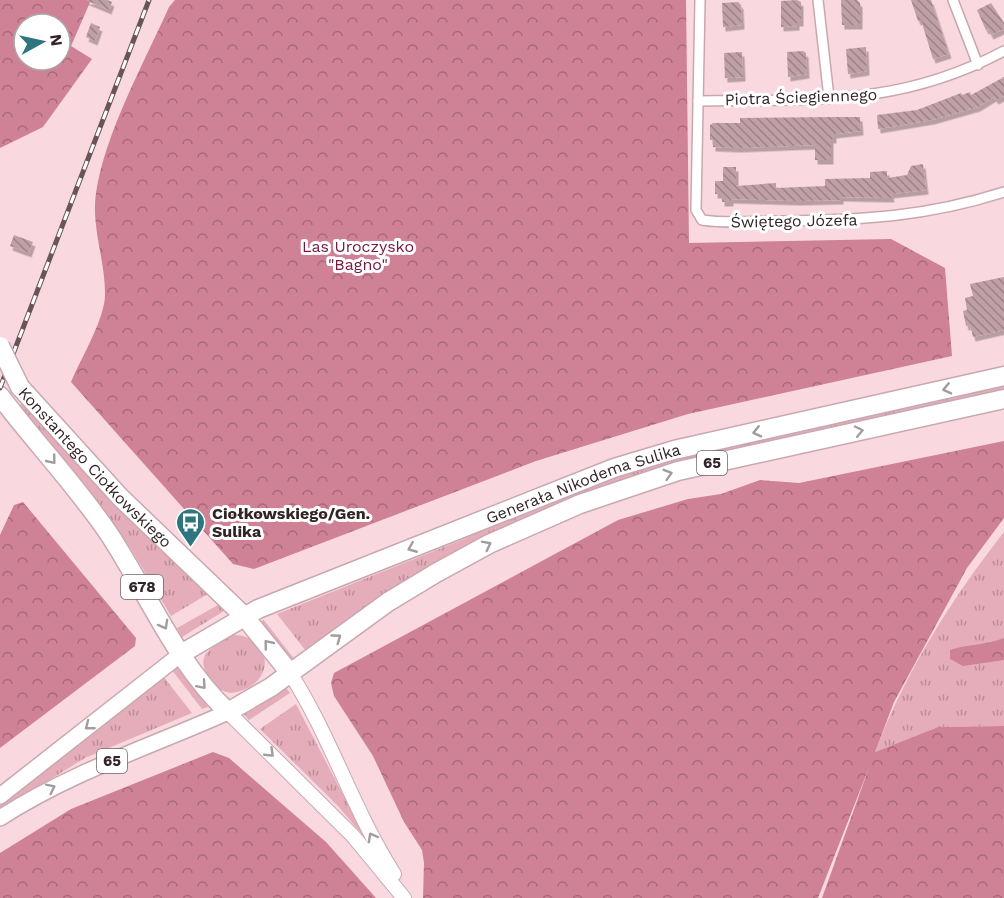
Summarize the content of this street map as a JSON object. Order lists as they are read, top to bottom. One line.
{"streets":{"highway":["65","Konstantego Ciołkowskiego","Generała Nikodema Sulika","678"],"street":["Piotra Ściegiennego","Świętego Józefa"]},"crossings":[["Piotra Ściegiennego","Świętego Józefa"],["65","Konstantego Ciołkowskiego"],["65","Generała Nikodema Sulika"],["65","678"],["Konstantego Ciołkowskiego","Generała Nikodema Sulika"],["Konstantego Ciołkowskiego","678"]],"parks":["Las Uroczysko \"Bagno\""],"places":{"bus stop":["Ciołkowskiego/Gen. Sulika"]},"north":"right"}
